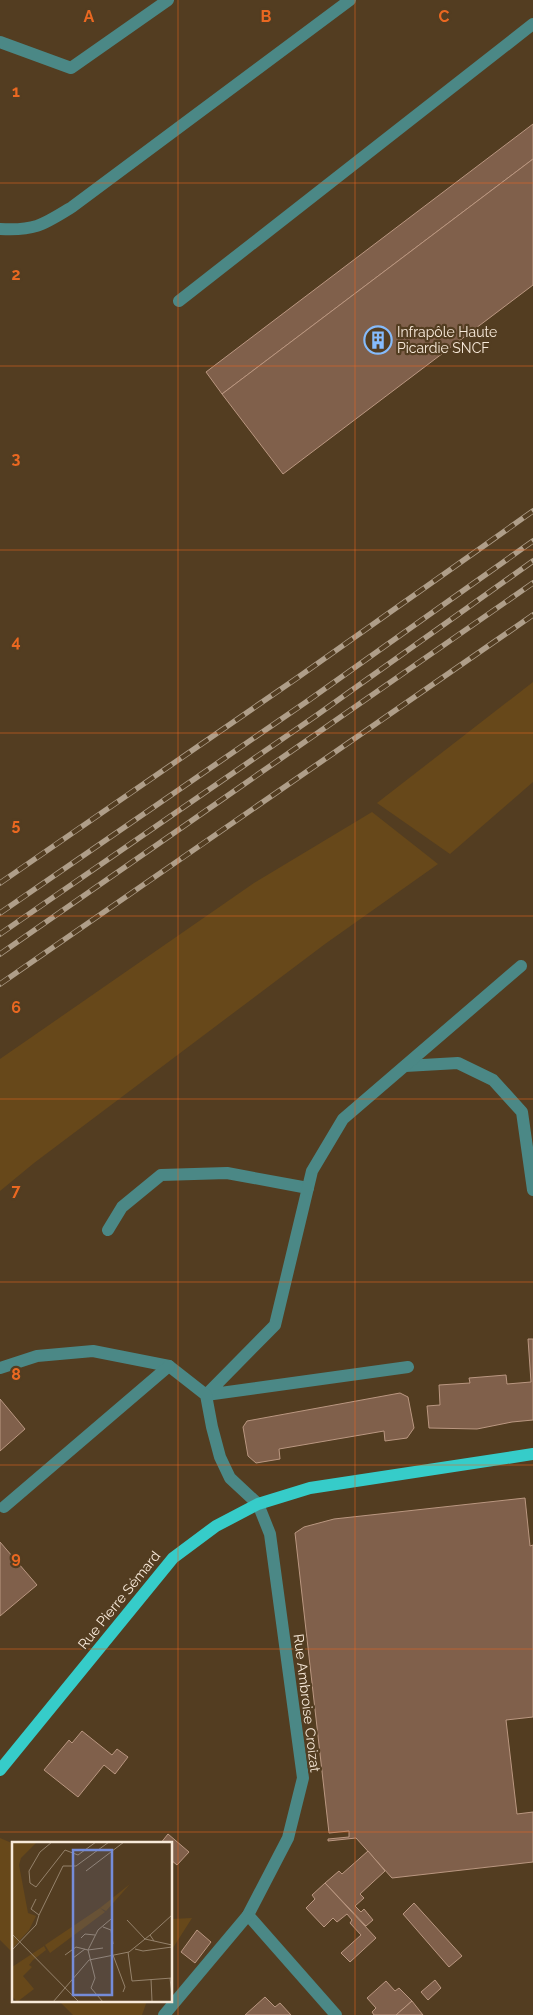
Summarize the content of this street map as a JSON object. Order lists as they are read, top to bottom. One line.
{"streets":{"main road":["Rue Pierre Sémard"],"street":["Rue Ambroise Croizat"]},"crossings":[["Rue Pierre Sémard","Rue Ambroise Croizat"]],"places":{"building":["Infrapôle Haute Picardie SNCF"]},"grid":{"columns":["A","B","C"],"rows":["1","2","3","4","5","6","7","8","9"]}}
